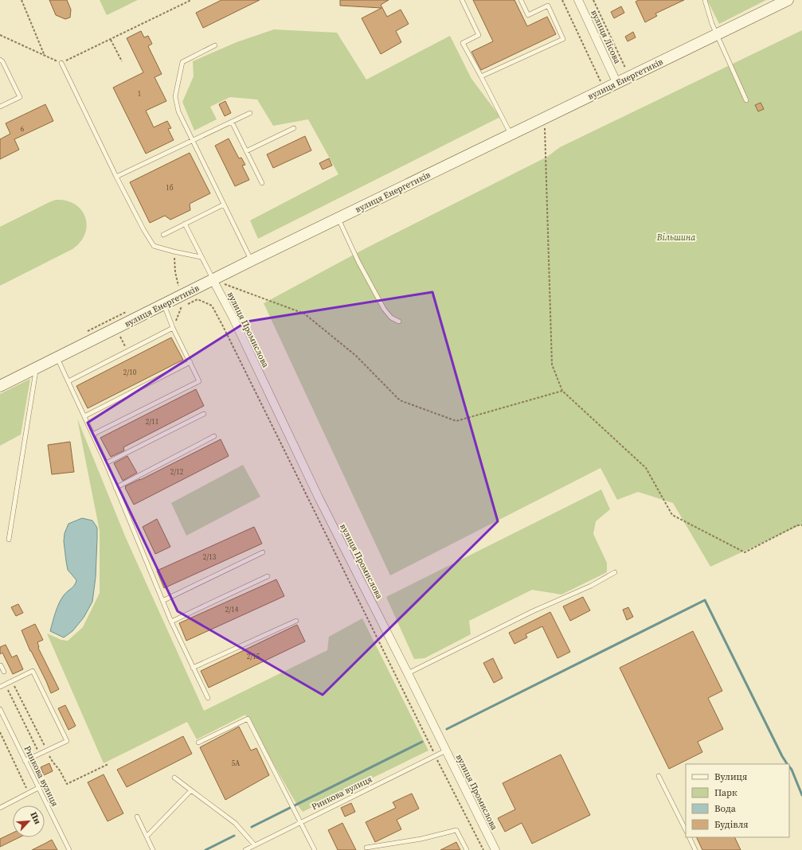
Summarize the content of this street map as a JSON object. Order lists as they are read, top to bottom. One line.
{"streets":{"main road":["вулиця Енергетиків"],"street":["вулиця Лісова","вулиця Промислова"],"lane":["Ринкова вулиця"]},"crossings":[["вулиця Лісова","вулиця Енергетиків"],["вулиця Енергетиків","вулиця Промислова"],["вулиця Промислова","Ринкова вулиця"]],"parks":["Вільшина"],"house_numbers":["1","6","1б","2/10","2/11","2/12","2/13","2/14","2/15","5А"],"legend":["Вулиця","Парк","Вода","Будівля"],"north":"top right"}
